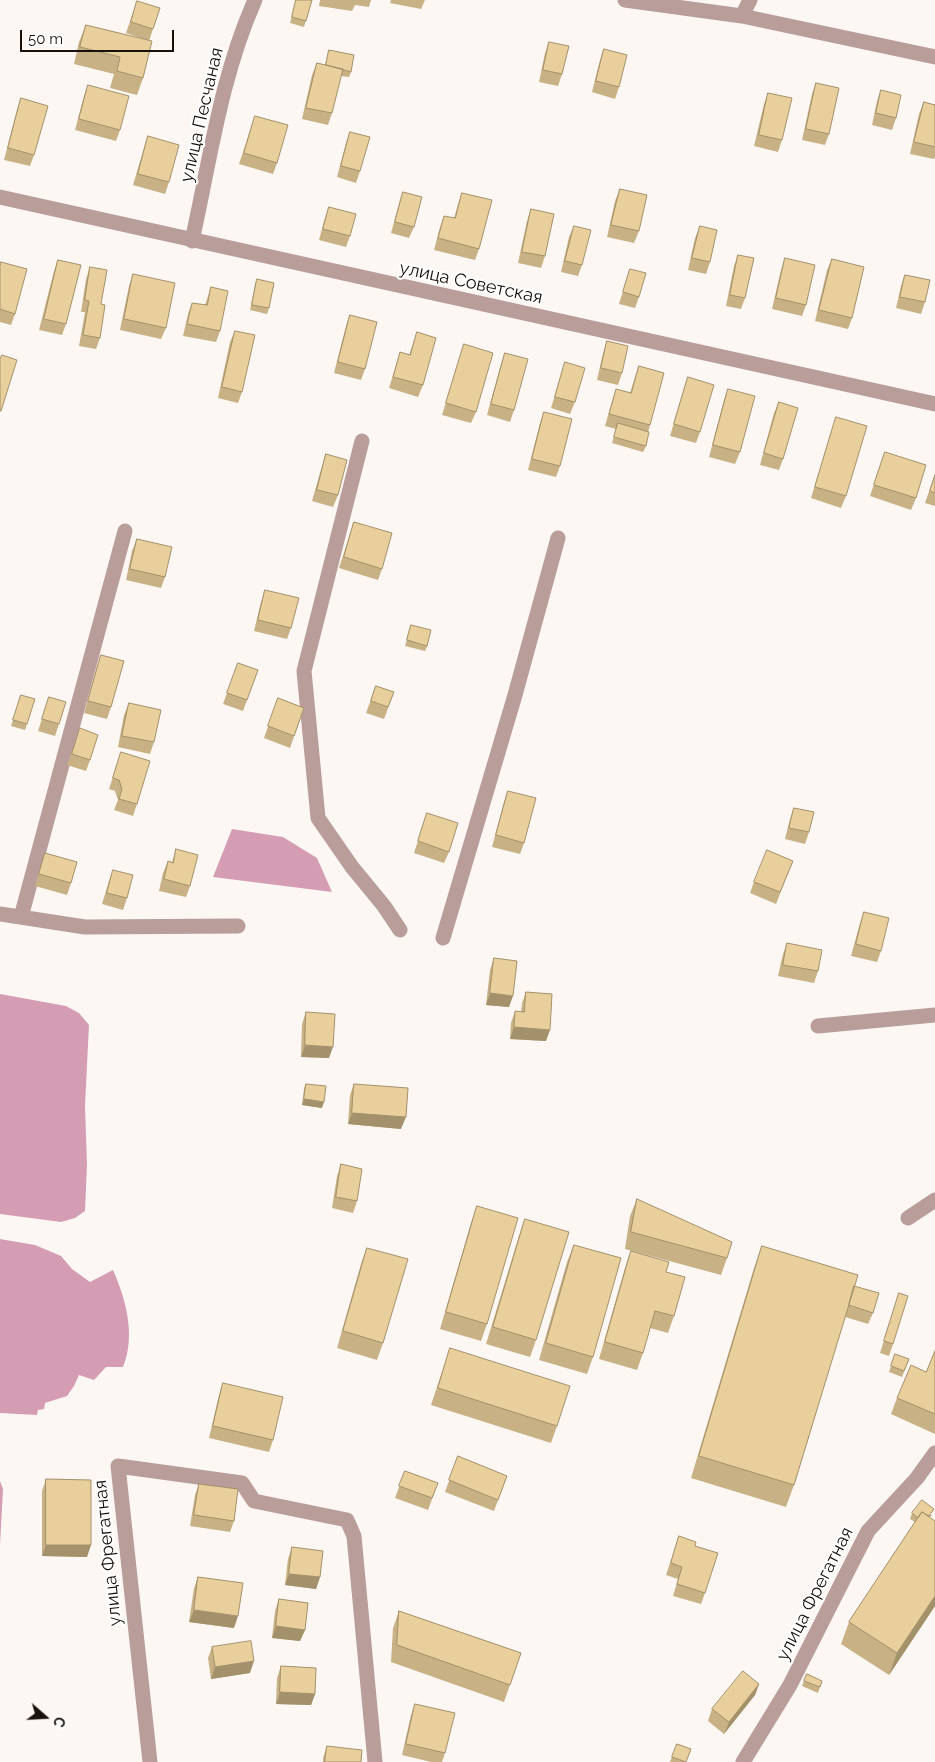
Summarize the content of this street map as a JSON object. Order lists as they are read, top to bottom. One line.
{"streets":{"street":["улица Песчаная","улица Советская","улица Фрегатная"]},"crossings":[["улица Песчаная","улица Советская"]],"scale_bar":"50 m","north":"right"}
